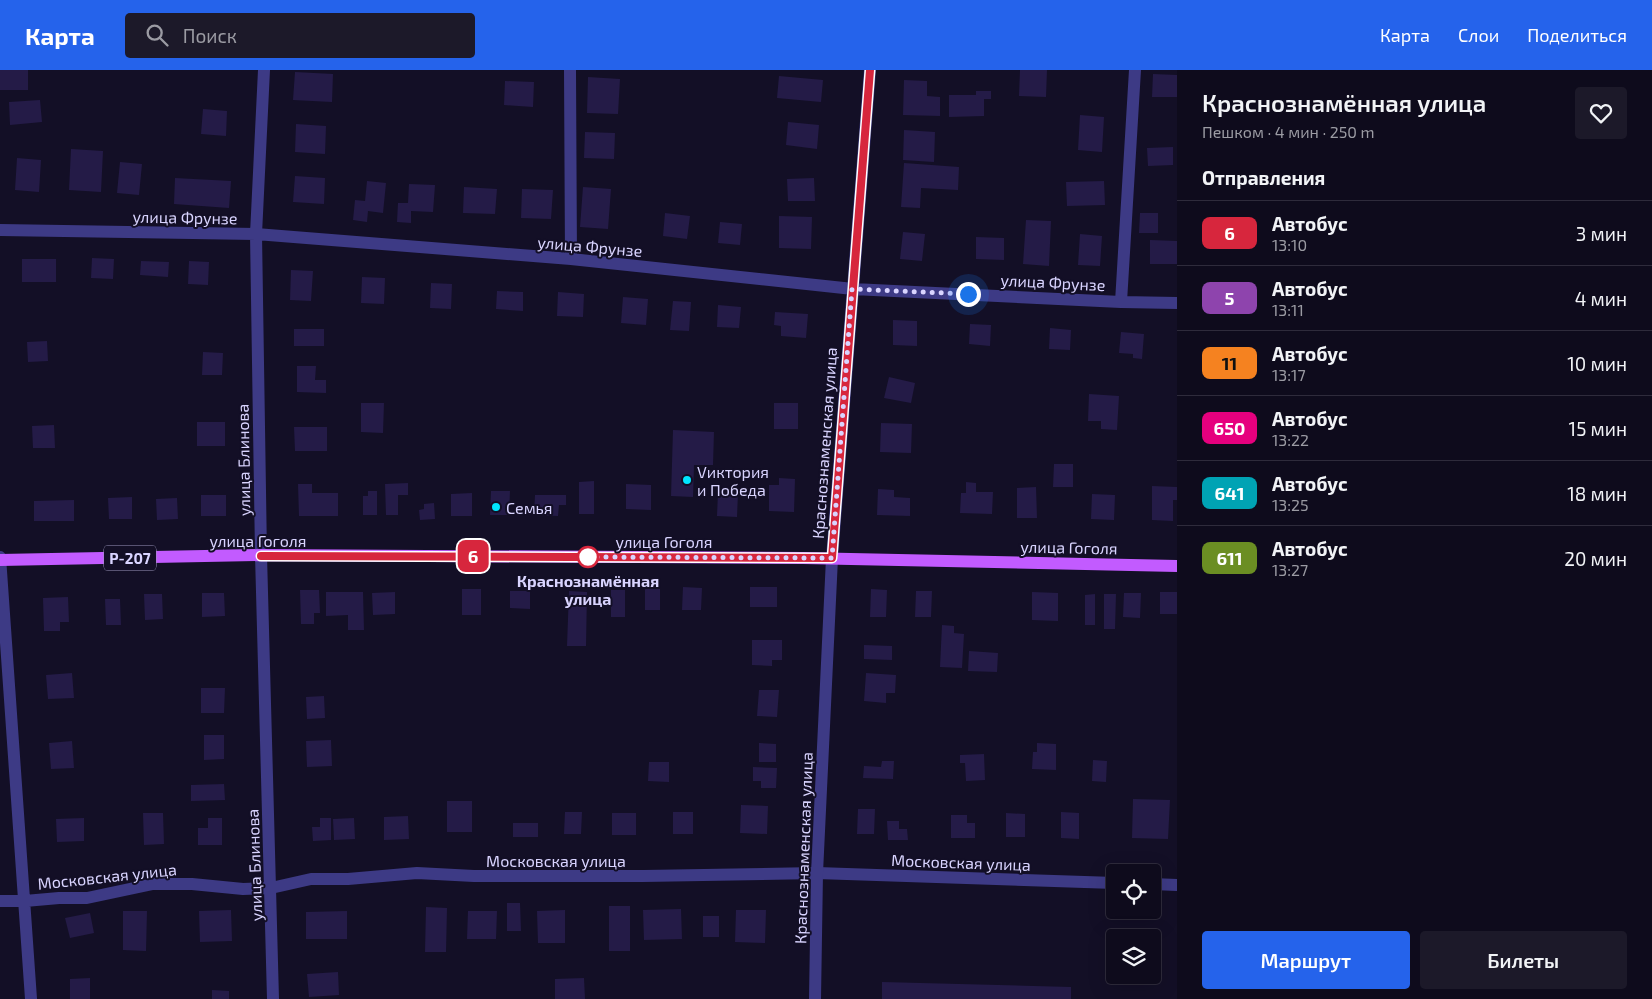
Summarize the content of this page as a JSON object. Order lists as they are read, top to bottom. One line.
{"streets":{"main road":["улица Гоголя","Р-207"],"street":["улица Фрунзе","Краснознаменская улица","улица Блинова","Московская улица"]},"crossings":[["улица Фрунзе","Краснознаменская улица"],["улица Фрунзе","улица Блинова"],["Краснознаменская улица","улица Гоголя"],["Краснознаменская улица","Московская улица"],["улица Блинова","улица Гоголя"],["улица Блинова","Московская улица"]],"places":["Vиктория и Победа","Семья","Краснознамённая улица"],"lines":["bus line 6"],"page":{"header":"Карта","search":"Поиск","nav":["Карта","Слои","Поделиться"],"on_map":"6","heading":[["Краснознамённая улица","Пешком · 4 мин · 250 m"],"Отправления"],"list":[{"mark":"6","name":"Автобус","note":"13:10","value":"3 мин"},{"mark":"5","name":"Автобус","note":"13:11","value":"4 мин"},{"mark":"11","name":"Автобус","note":"13:17","value":"10 мин"},{"mark":"650","name":"Автобус","note":"13:22","value":"15 мин"},{"mark":"641","name":"Автобус","note":"13:25","value":"18 мин"},{"mark":"611","name":"Автобус","note":"13:27","value":"20 мин"}],"buttons":["Маршрут","Билеты"]}}
